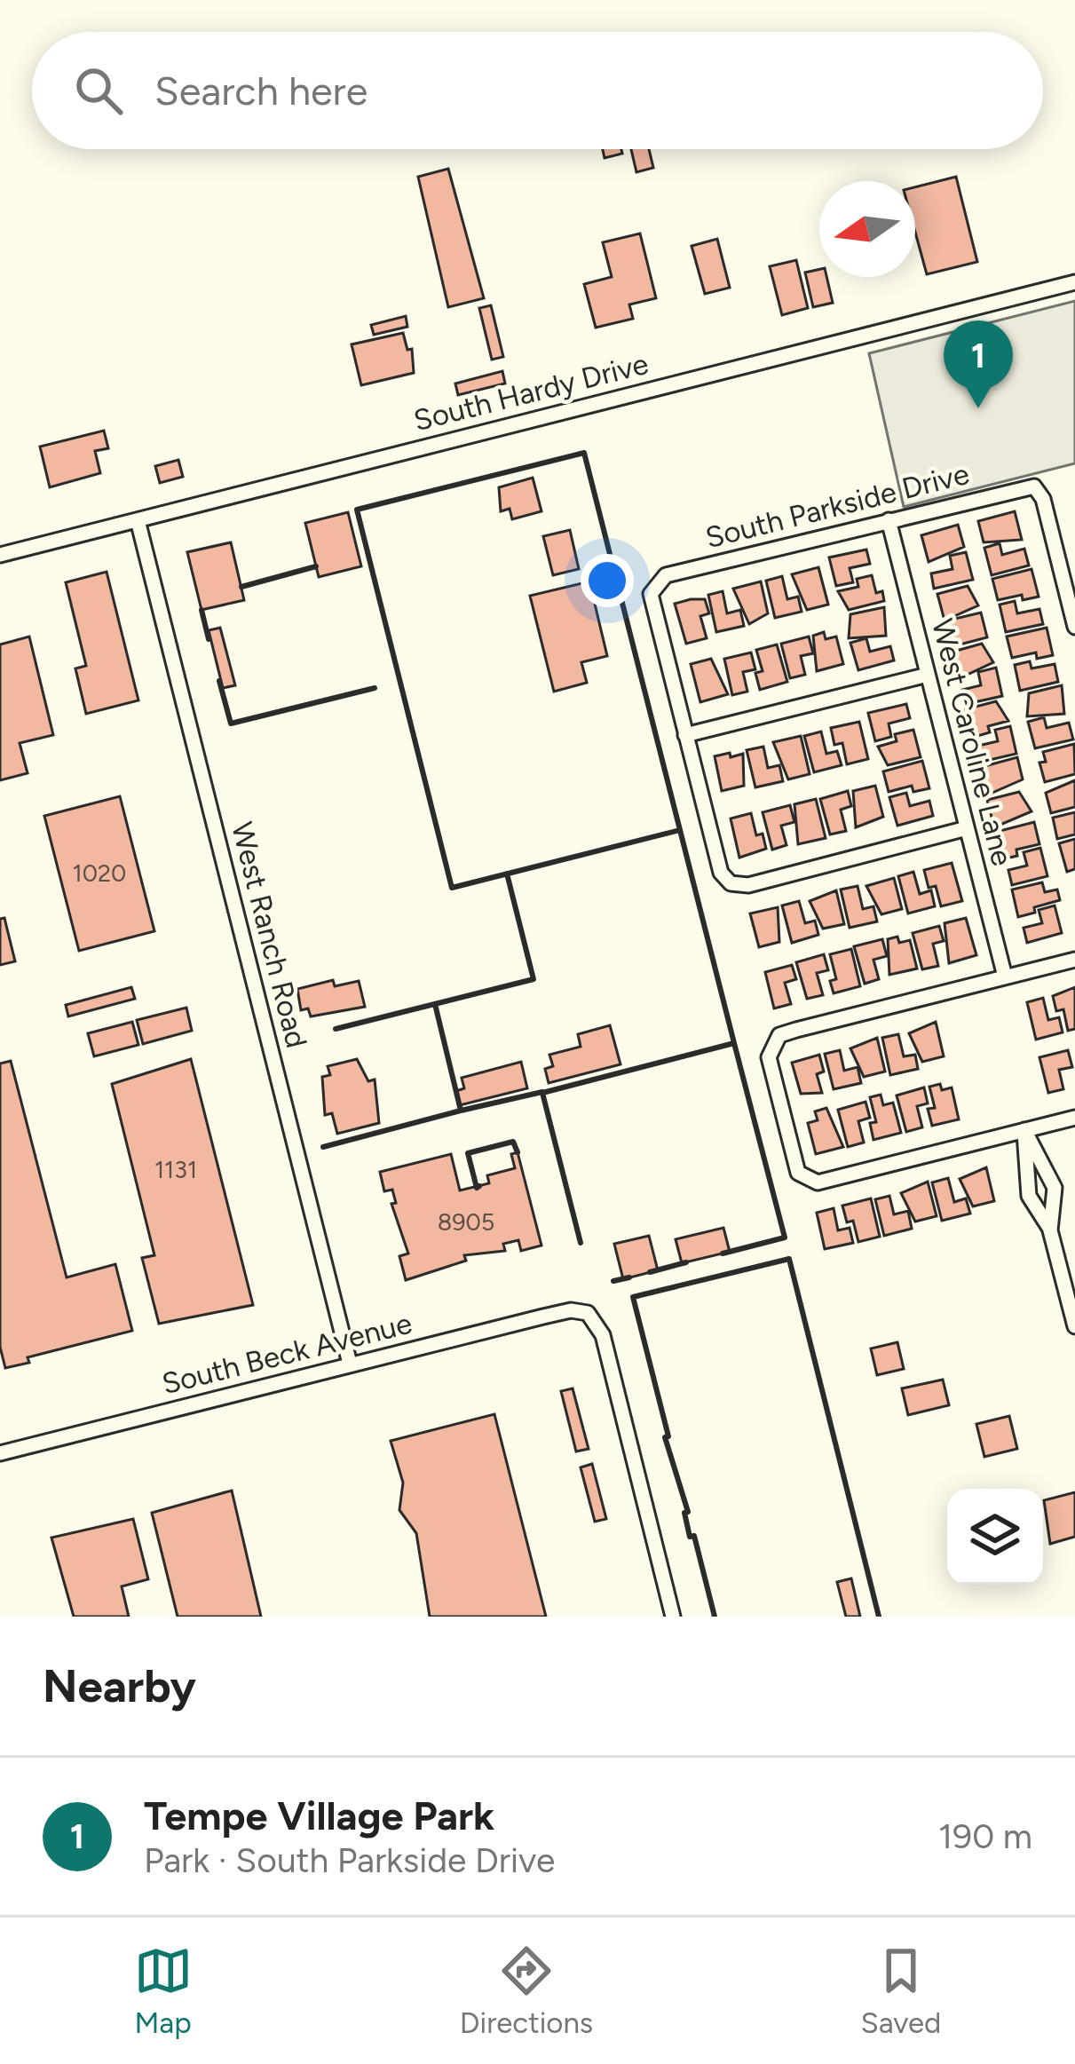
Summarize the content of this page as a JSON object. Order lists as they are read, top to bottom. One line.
{"streets":{"street":["South Hardy Drive","South Parkside Drive","West Caroline Lane","West Ranch Road","South Beck Avenue"]},"crossings":[["South Hardy Drive","West Ranch Road"],["South Parkside Drive","West Caroline Lane"],["West Ranch Road","South Beck Avenue"]],"house_numbers":["1020","1131","8905"],"north":"left","page":{"search":"Search here","pins":"1","heading":"Nearby","list":[{"mark":"1","name":"Tempe Village Park","note":"Park · South Parkside Drive","value":"190 m"}],"nav":["Map","Directions","Saved"]}}
